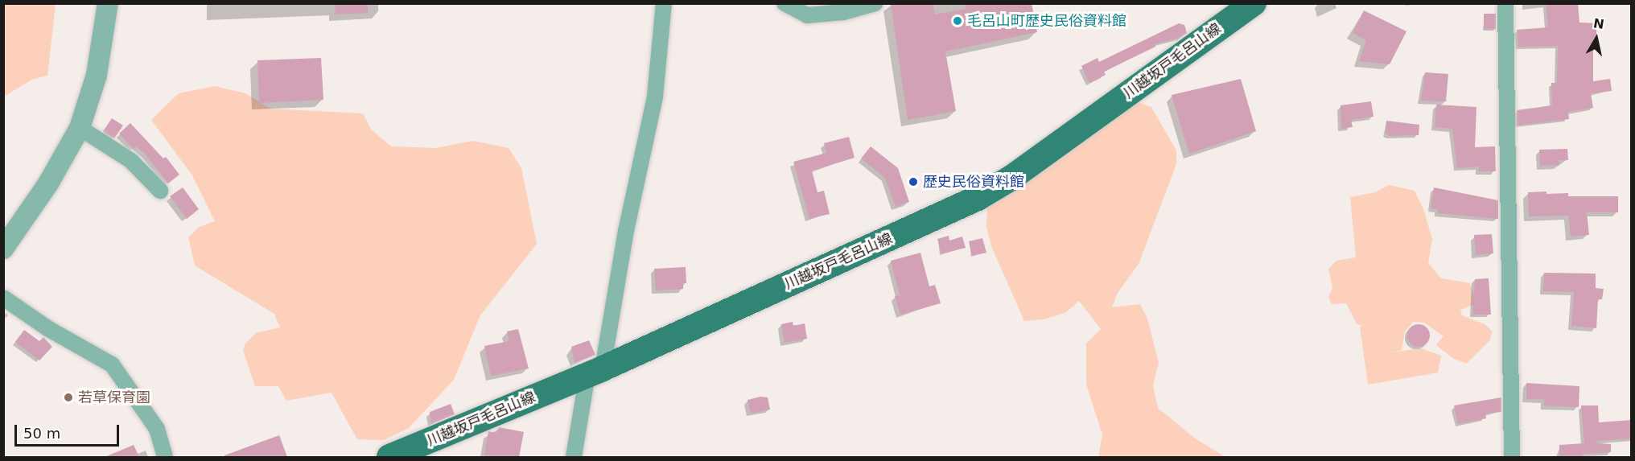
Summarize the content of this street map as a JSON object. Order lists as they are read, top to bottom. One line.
{"streets":{"main road":["川越坂戸毛呂山線"]},"places":["毛呂山町歴史民俗資料館","歴史民俗資料館","若草保育園"],"scale_bar":"50 m","north":"top"}
